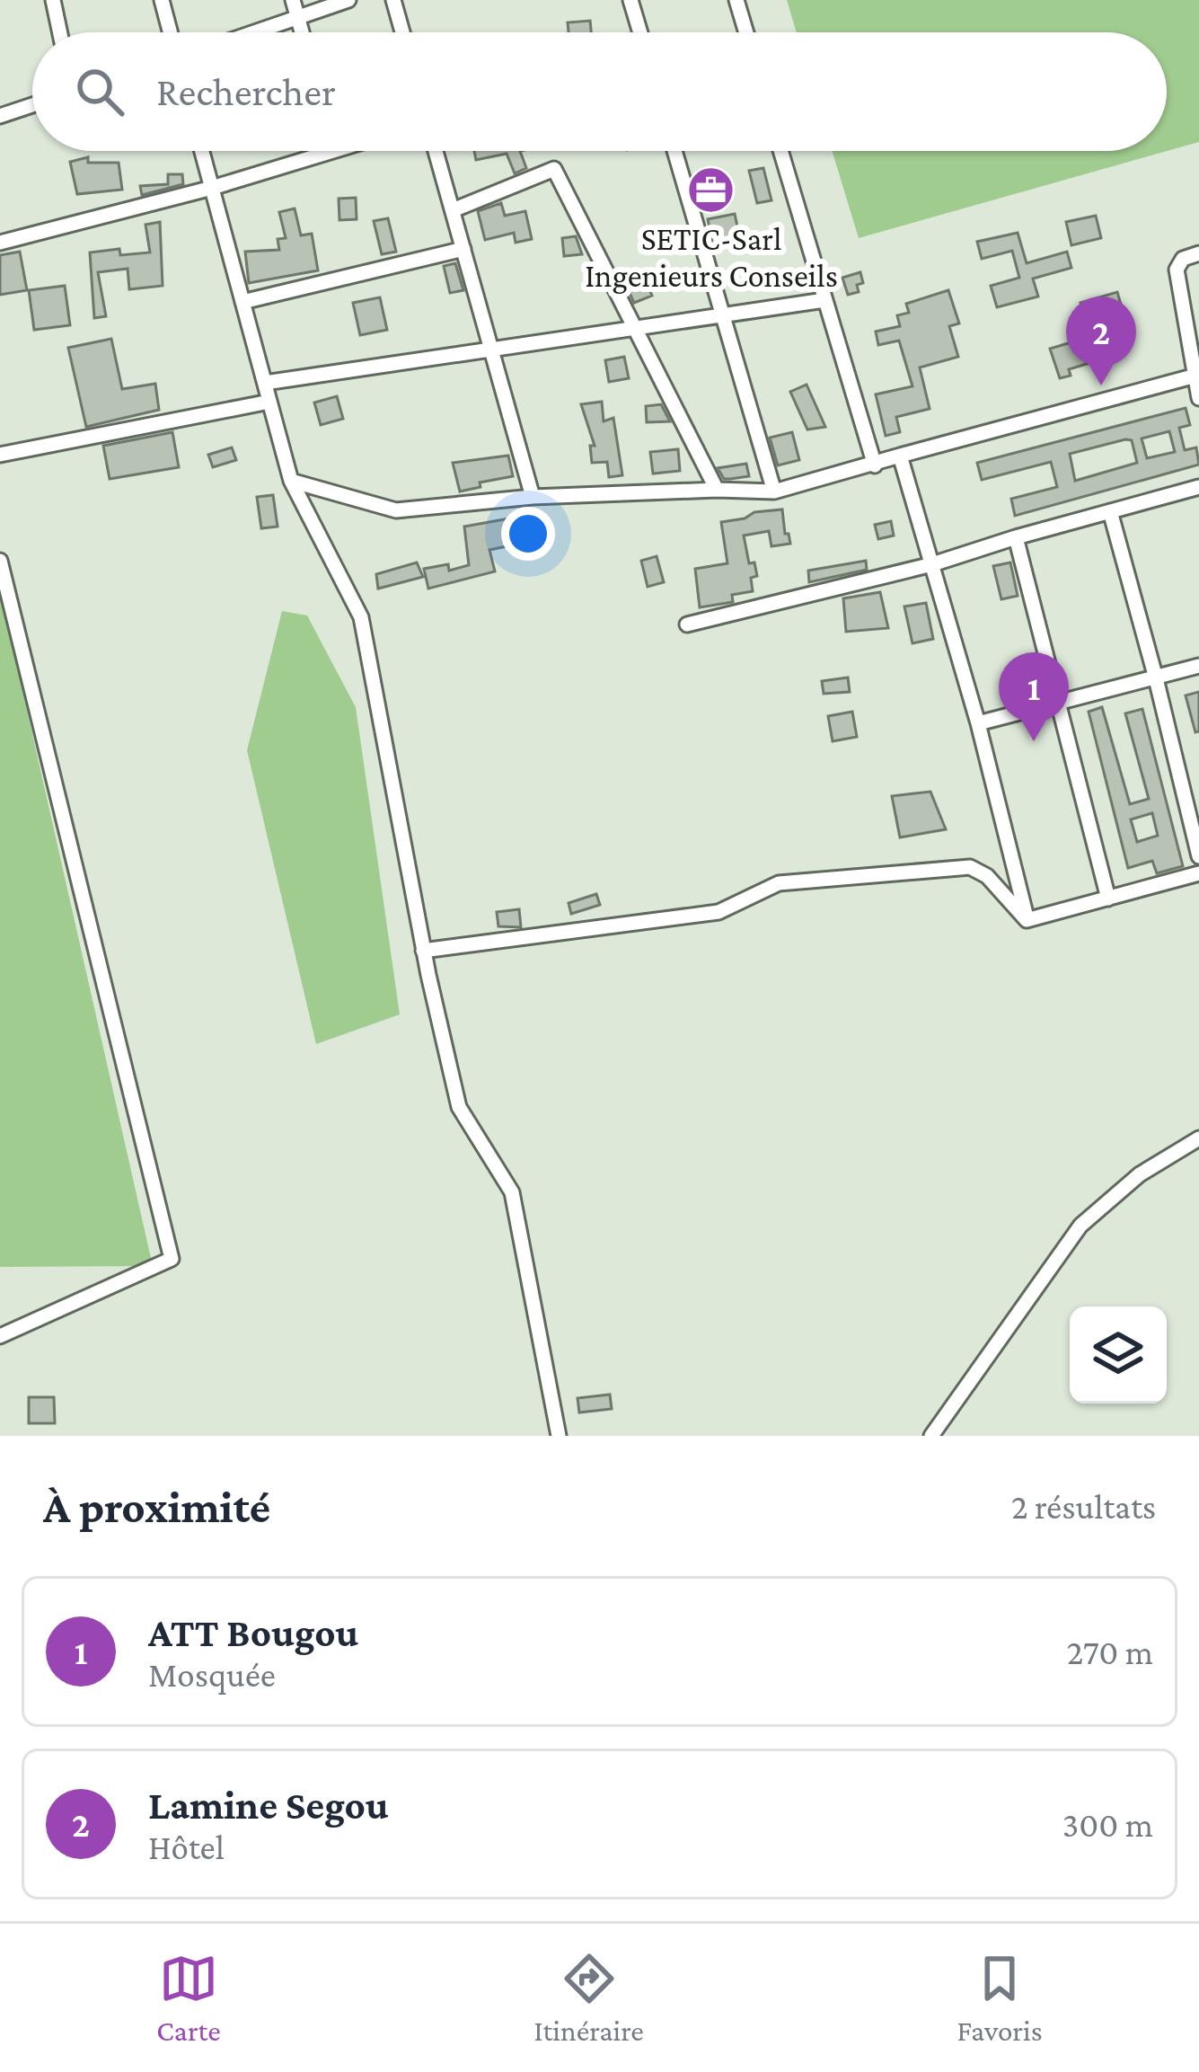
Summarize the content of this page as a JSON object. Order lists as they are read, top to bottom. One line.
{"places":{"office":["SETIC-Sarl Ingenieurs Conseils"]},"page":{"search":"Rechercher","pins":["2","1"],"heading":["À proximité","2 résultats"],"list":[{"mark":"1","name":"ATT Bougou","note":"Mosquée","value":"270 m"},{"mark":"2","name":"Lamine Segou","note":"Hôtel","value":"300 m"}],"nav":["Carte","Itinéraire","Favoris"]}}
